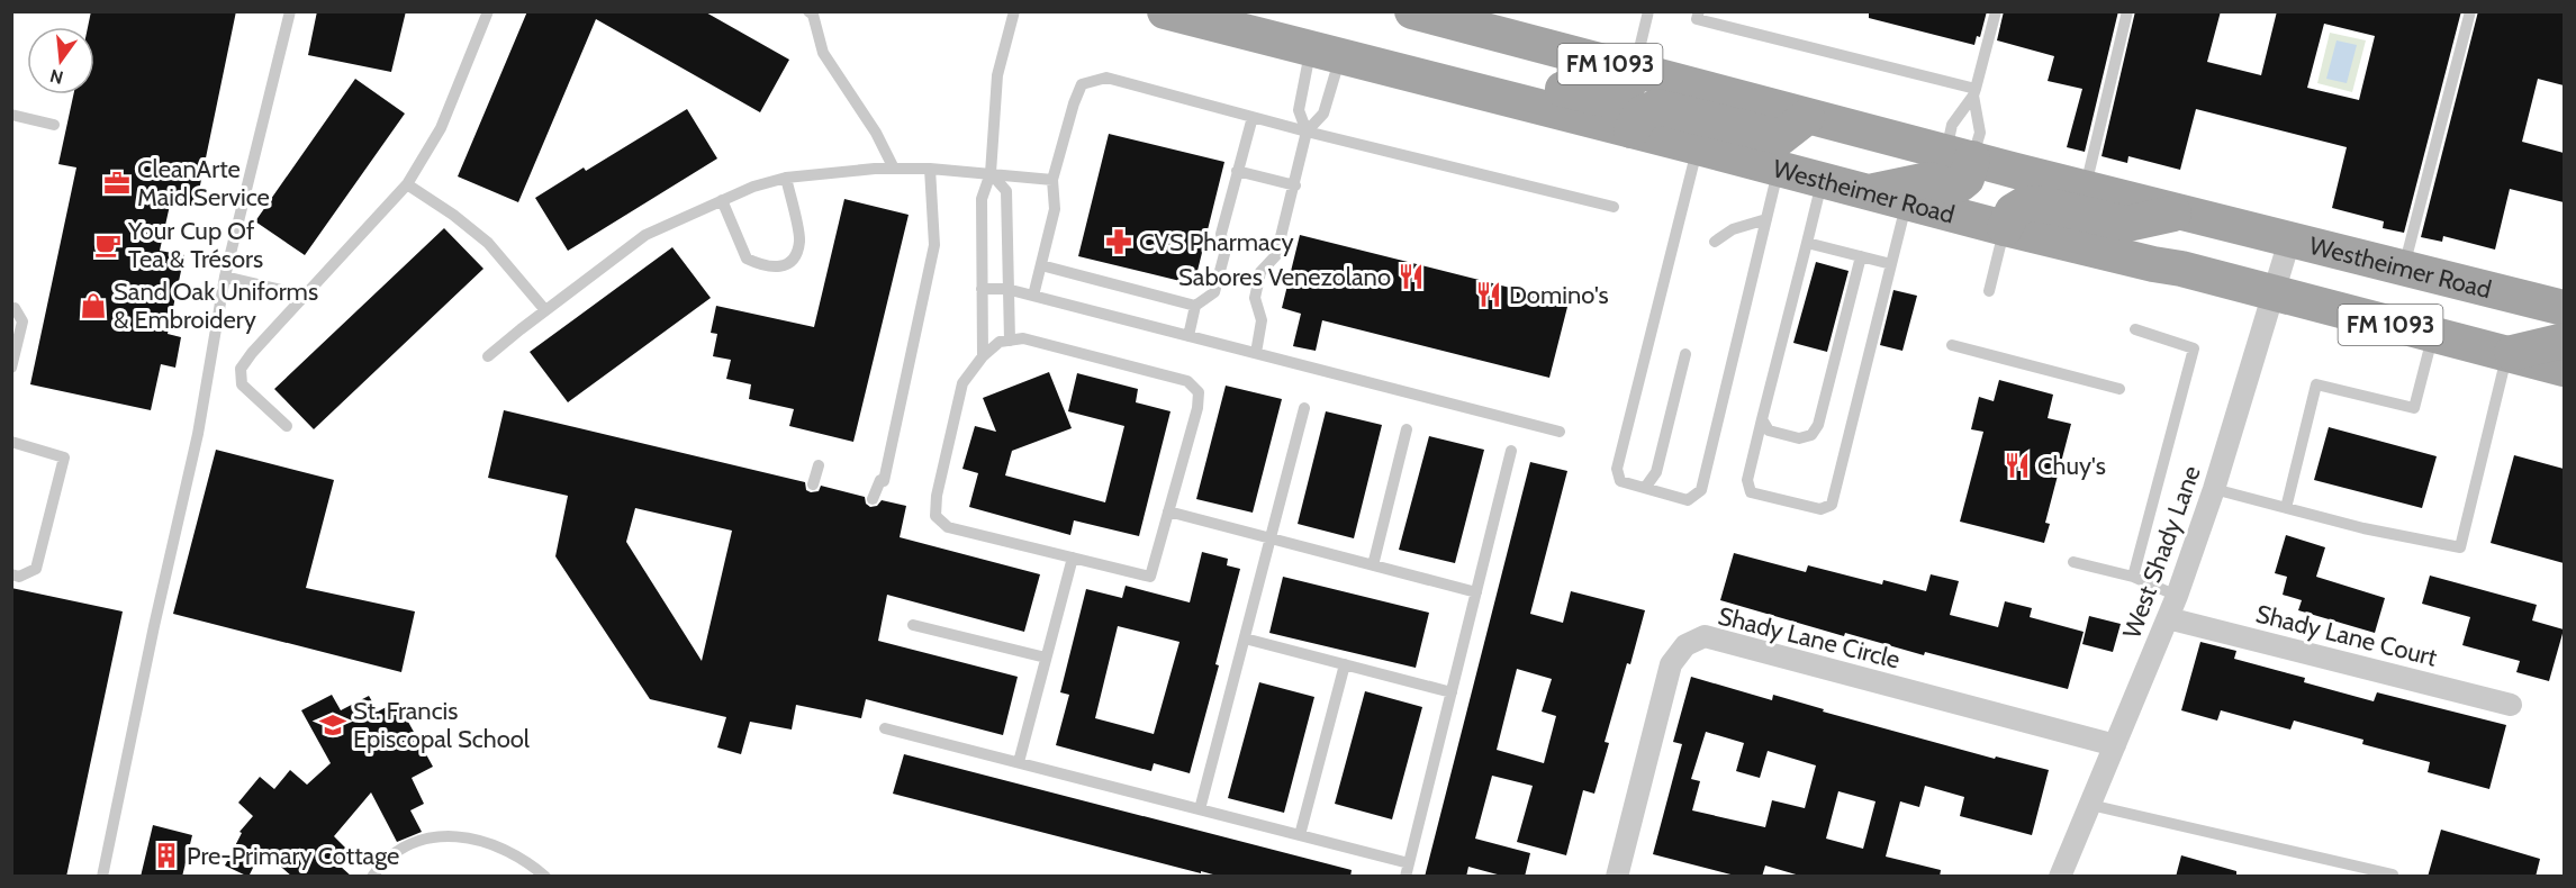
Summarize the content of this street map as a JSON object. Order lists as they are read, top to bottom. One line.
{"streets":{"main road":["FM 1093","Westheimer Road"],"street":["West Shady Lane","Shady Lane Court","Shady Lane Circle"]},"crossings":[["Westheimer Road","West Shady Lane"],["West Shady Lane","Shady Lane Court"],["West Shady Lane","Shady Lane Circle"]],"places":{"office":["CleanArte Maid Service"],"pharmacy":["CVS Pharmacy"],"cafe":["Your Cup Of Tea & Trésors"],"restaurant":["Sabores Venezolano","Domino's","Chuy's"],"shop":["Sand Oak Uniforms & Embroidery"],"school or university":["St. Francis Episcopal School"],"building":["Pre-Primary Cottage"]},"north":"bottom"}
